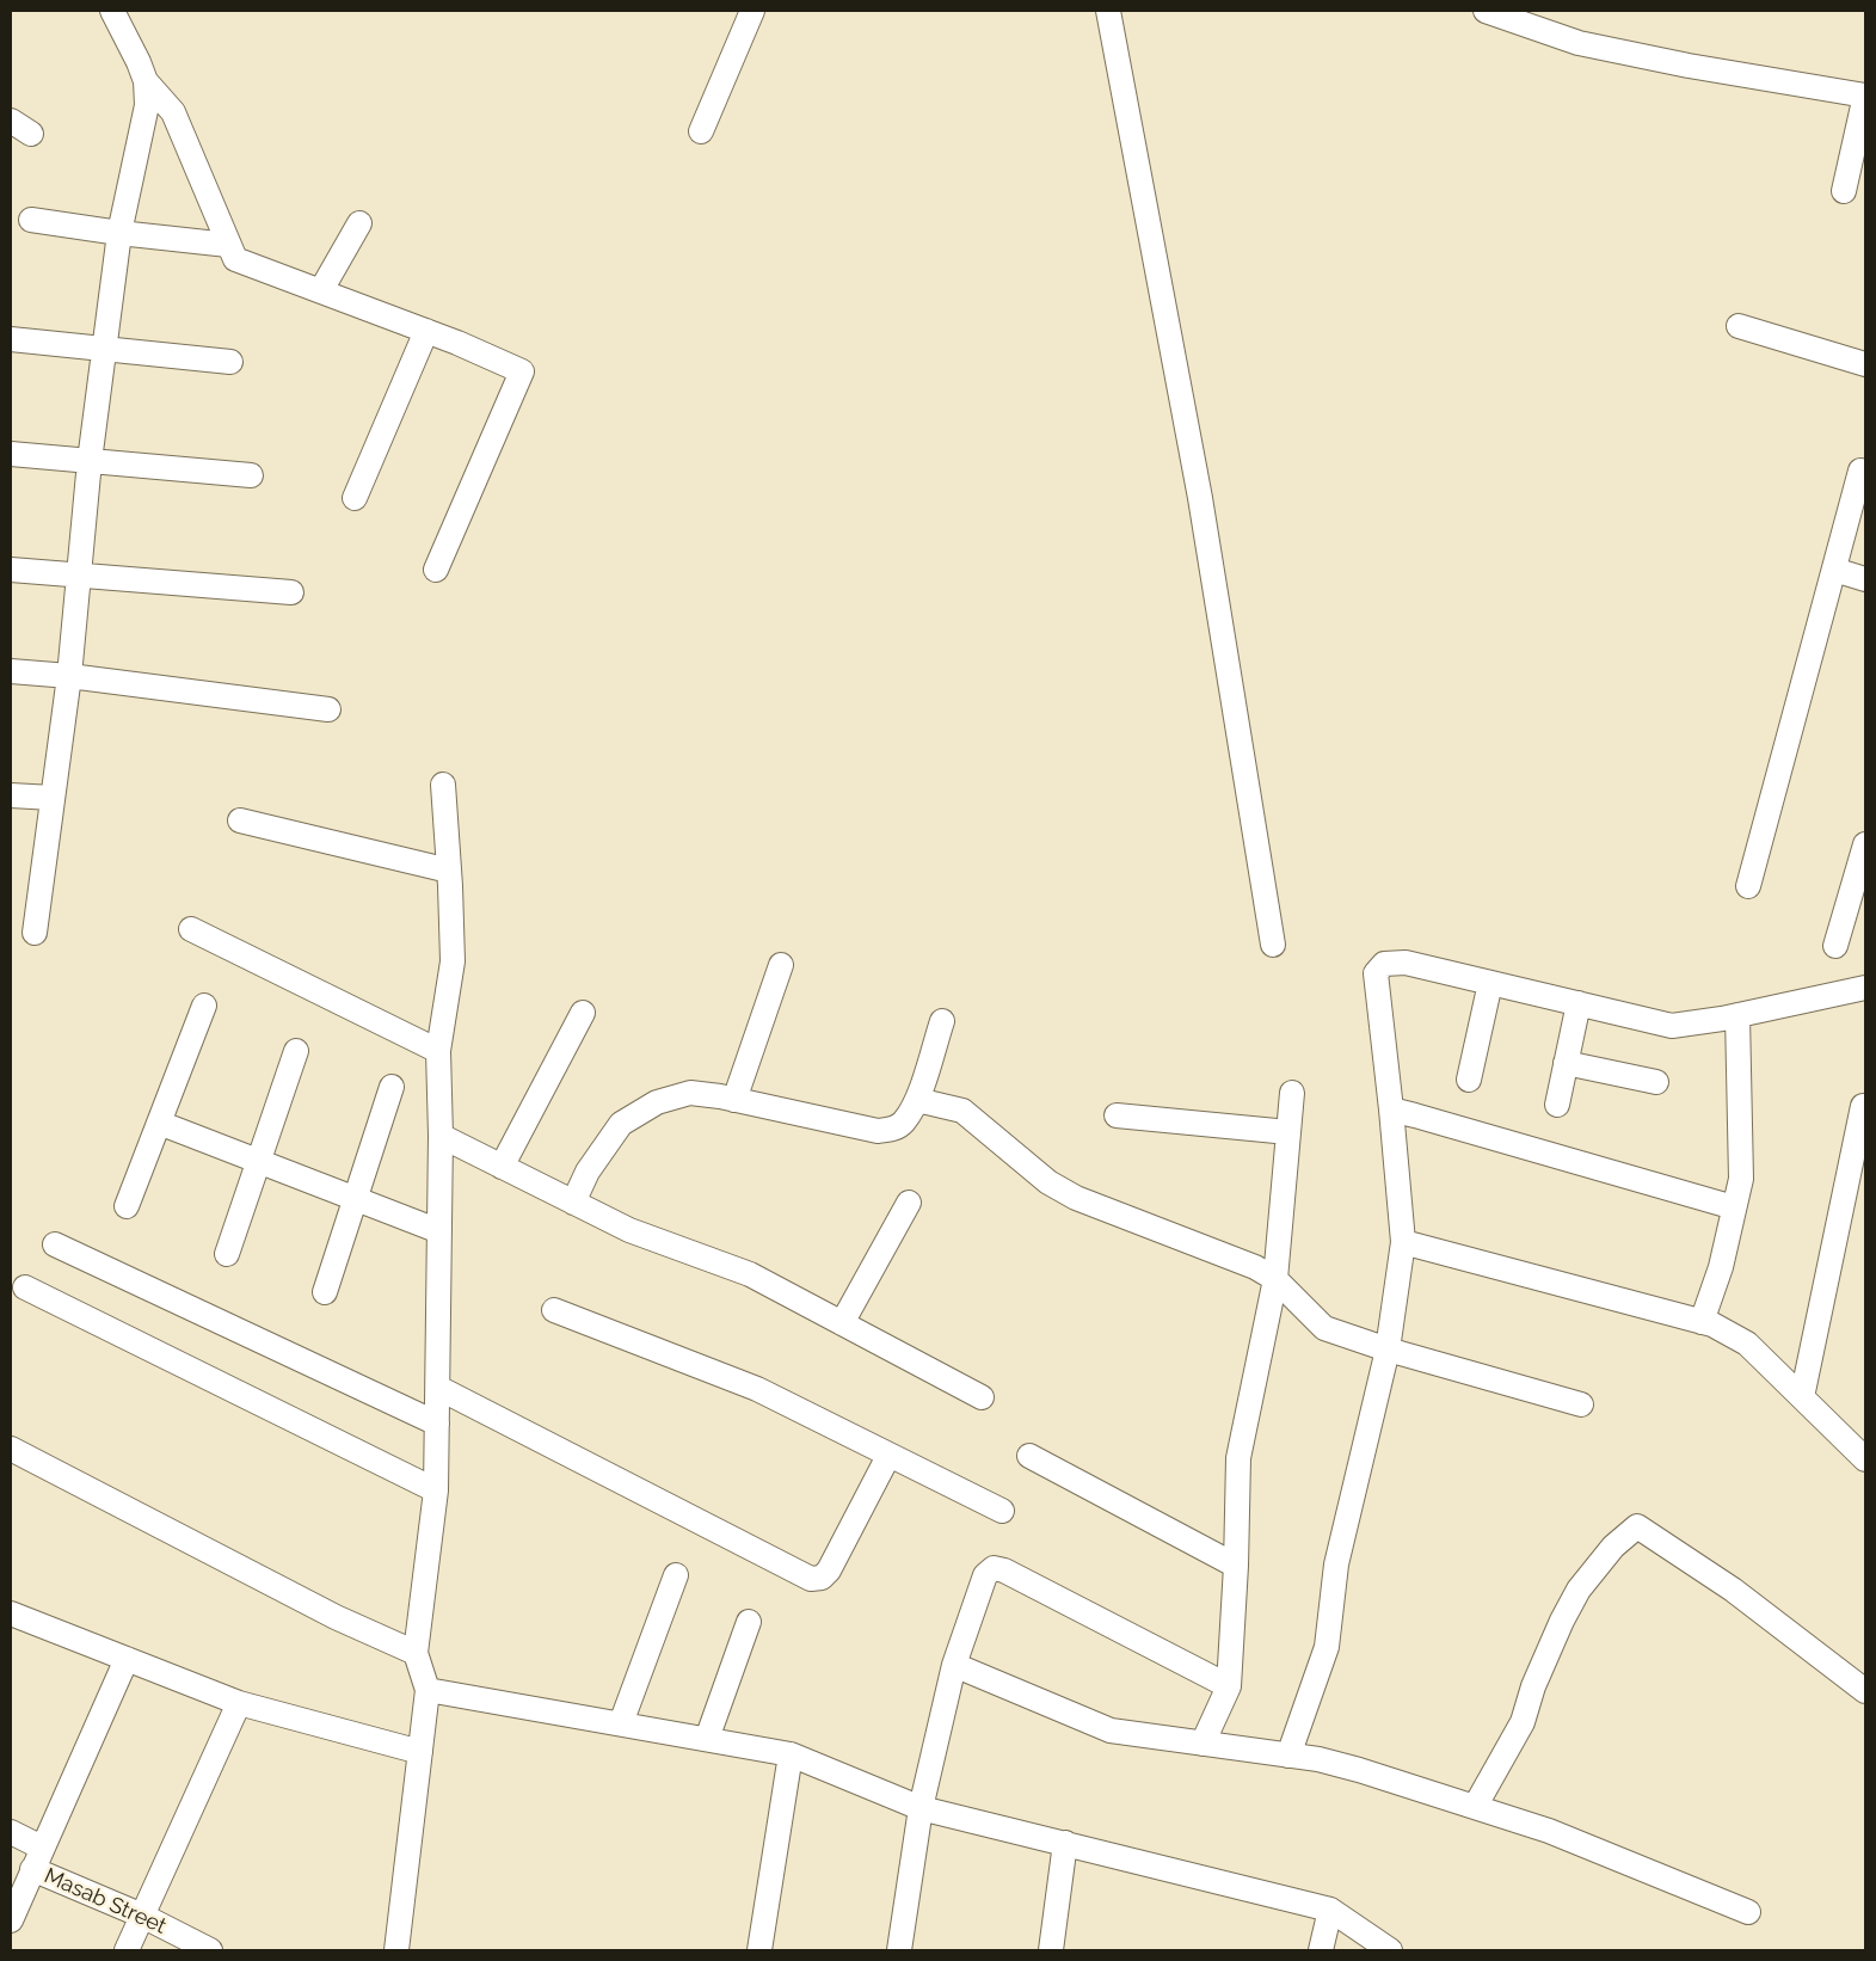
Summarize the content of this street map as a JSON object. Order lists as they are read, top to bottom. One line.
{"streets":{"street":["Masab Street"]}}
